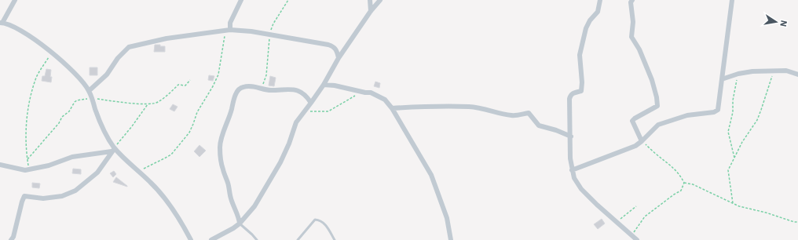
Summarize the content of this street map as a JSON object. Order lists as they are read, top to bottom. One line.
{"north":"right"}
